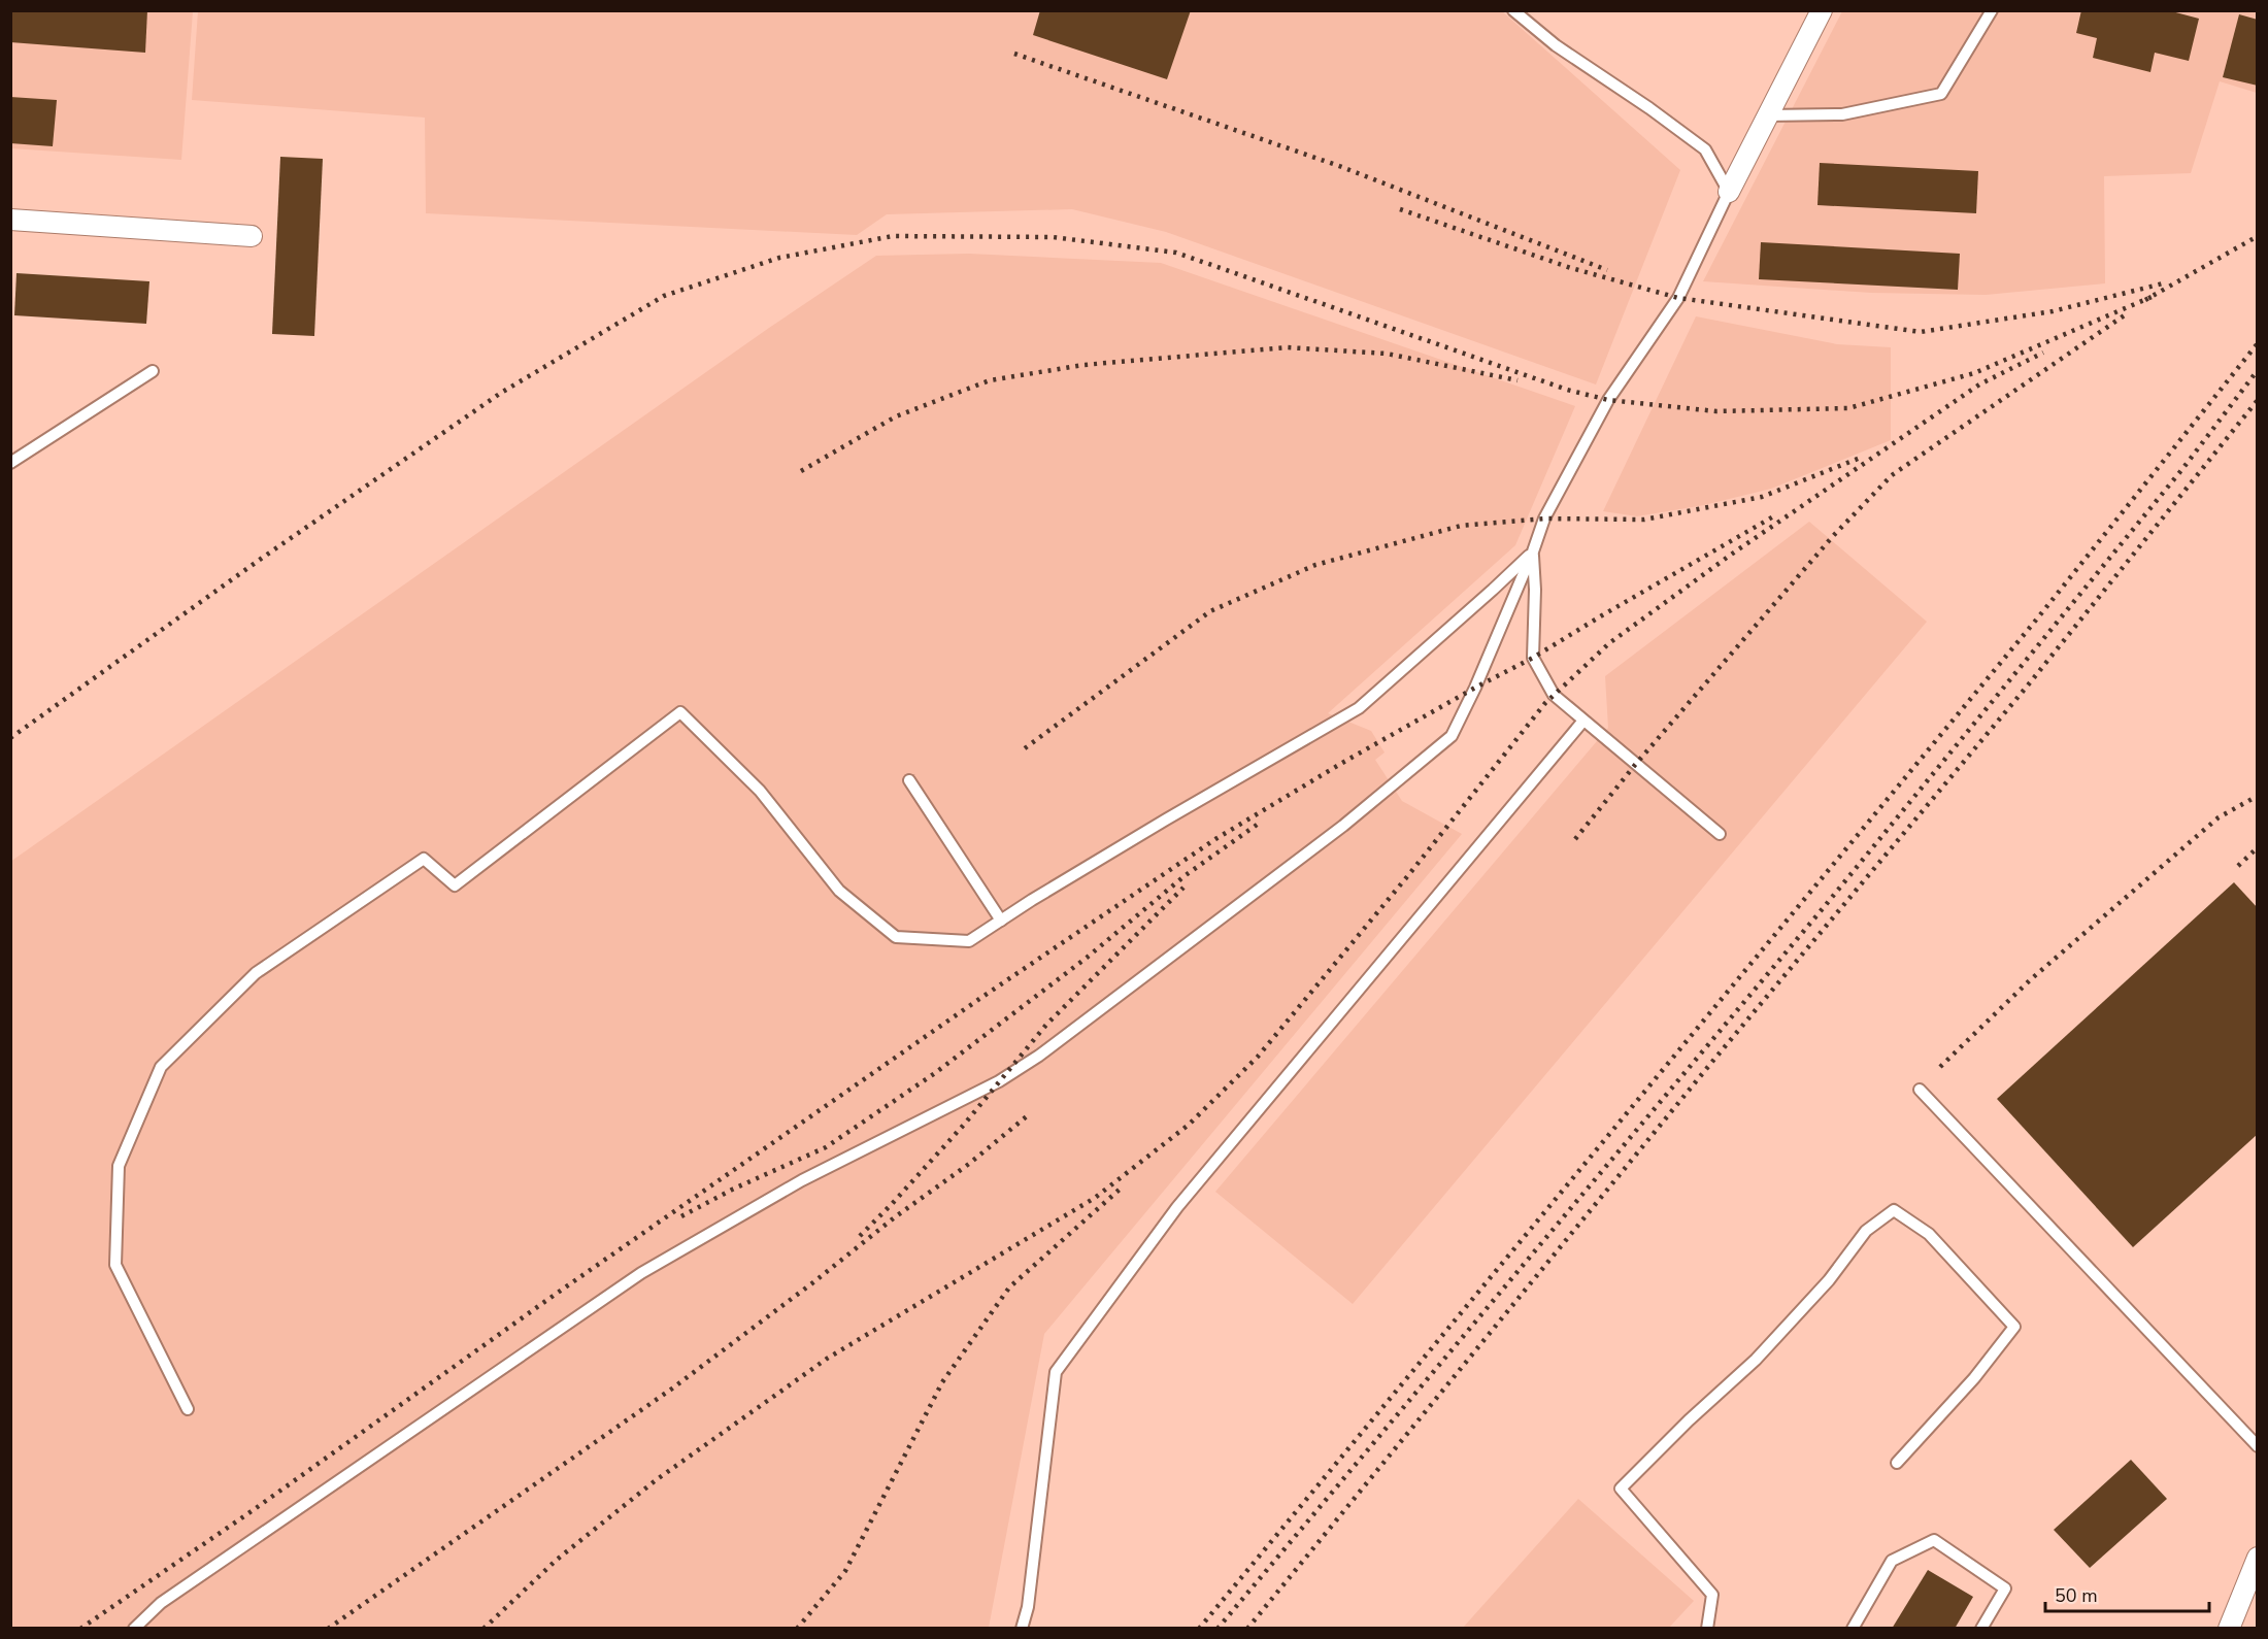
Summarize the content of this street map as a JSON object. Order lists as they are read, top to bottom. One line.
{"scale_bar":"50 m"}
